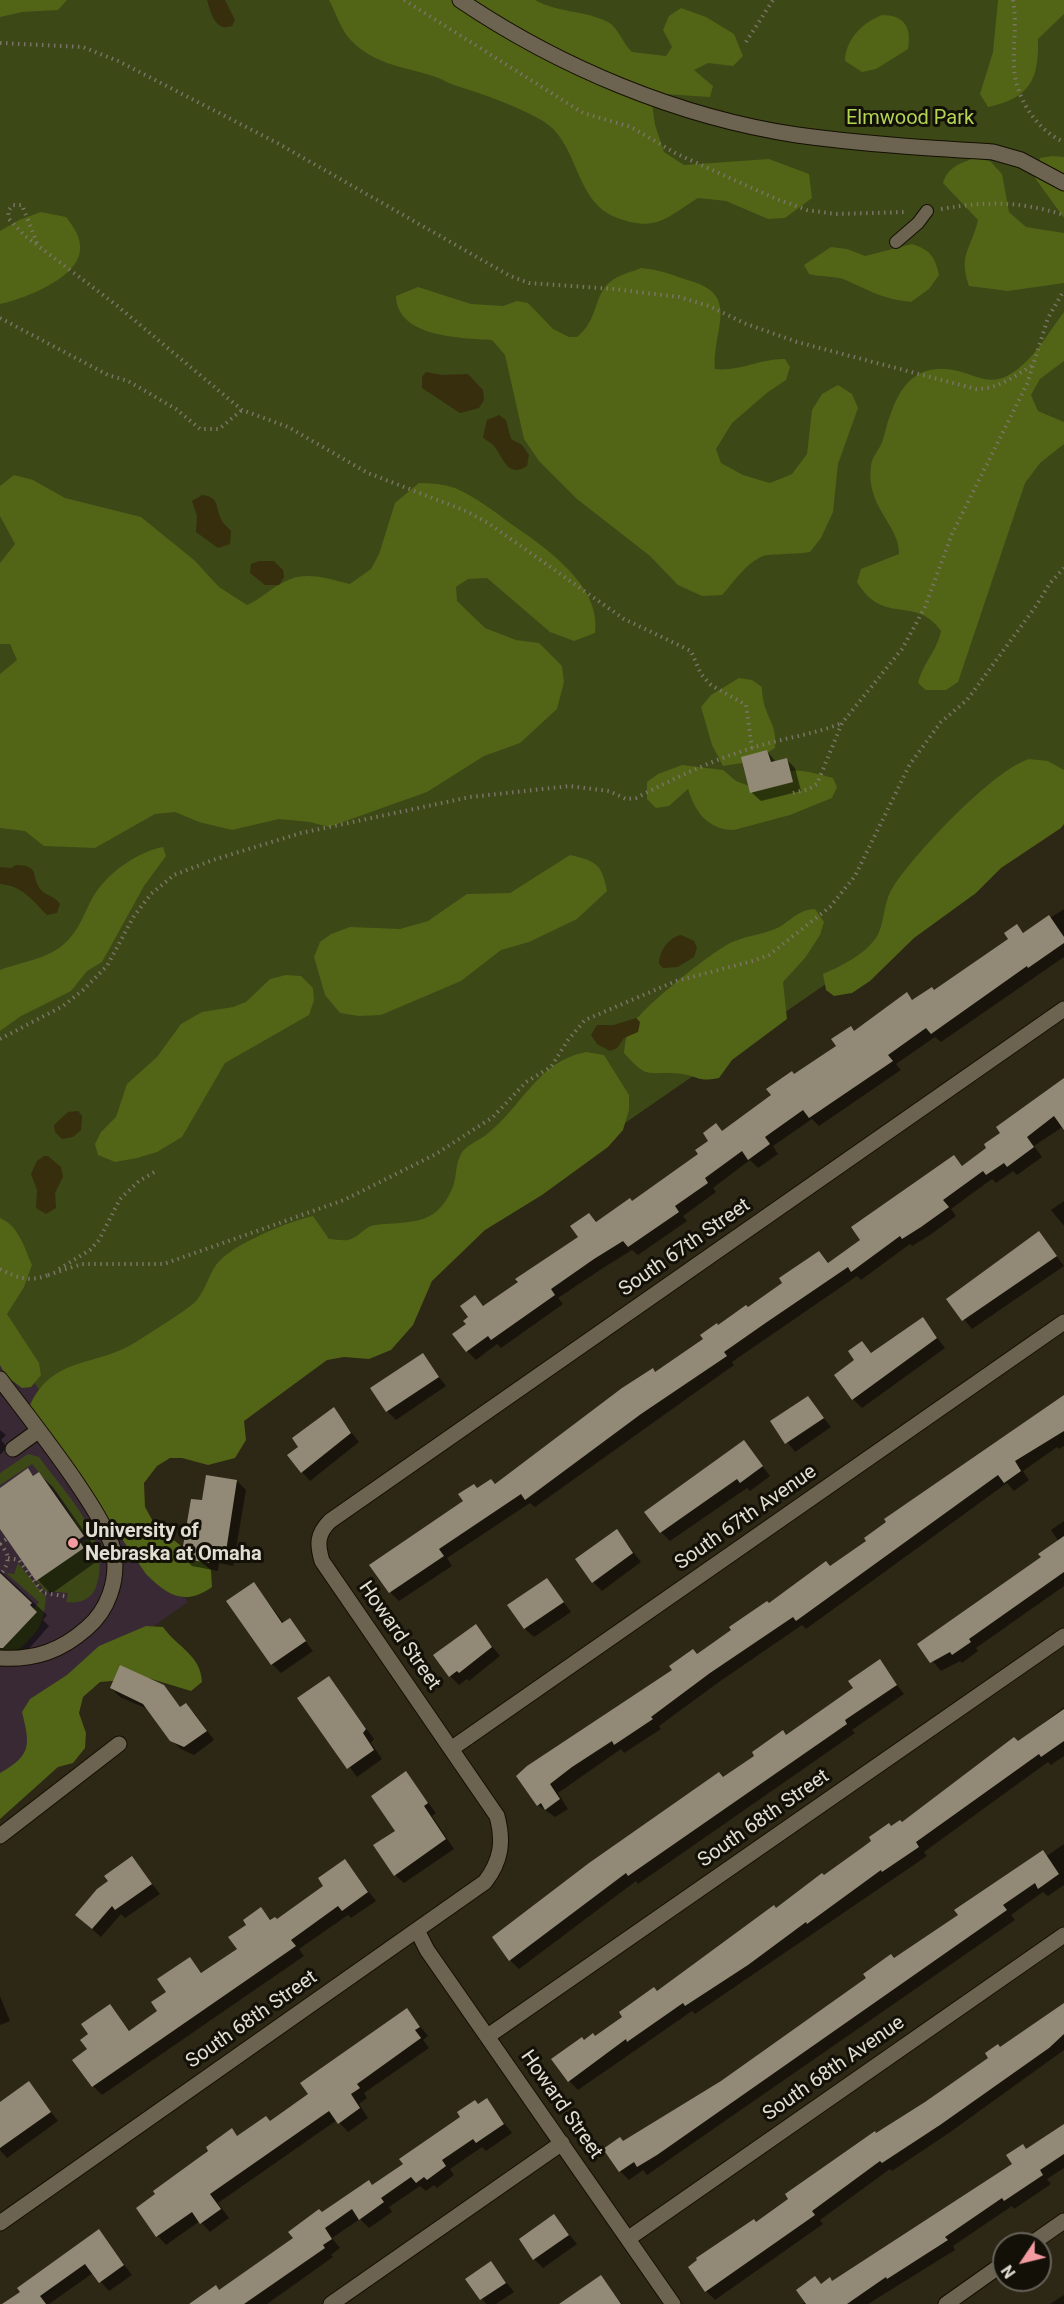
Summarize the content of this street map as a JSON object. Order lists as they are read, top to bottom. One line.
{"streets":{"street":["South 67th Street","South 67th Avenue","Howard Street","South 68th Street","South 68th Avenue"]},"crossings":[["South 67th Street","Howard Street"],["South 67th Avenue","Howard Street"],["Howard Street","South 68th Street"],["Howard Street","South 68th Avenue"]],"parks":["Elmwood Park"],"places":["University of Nebraska at Omaha"],"north":"bottom left"}
